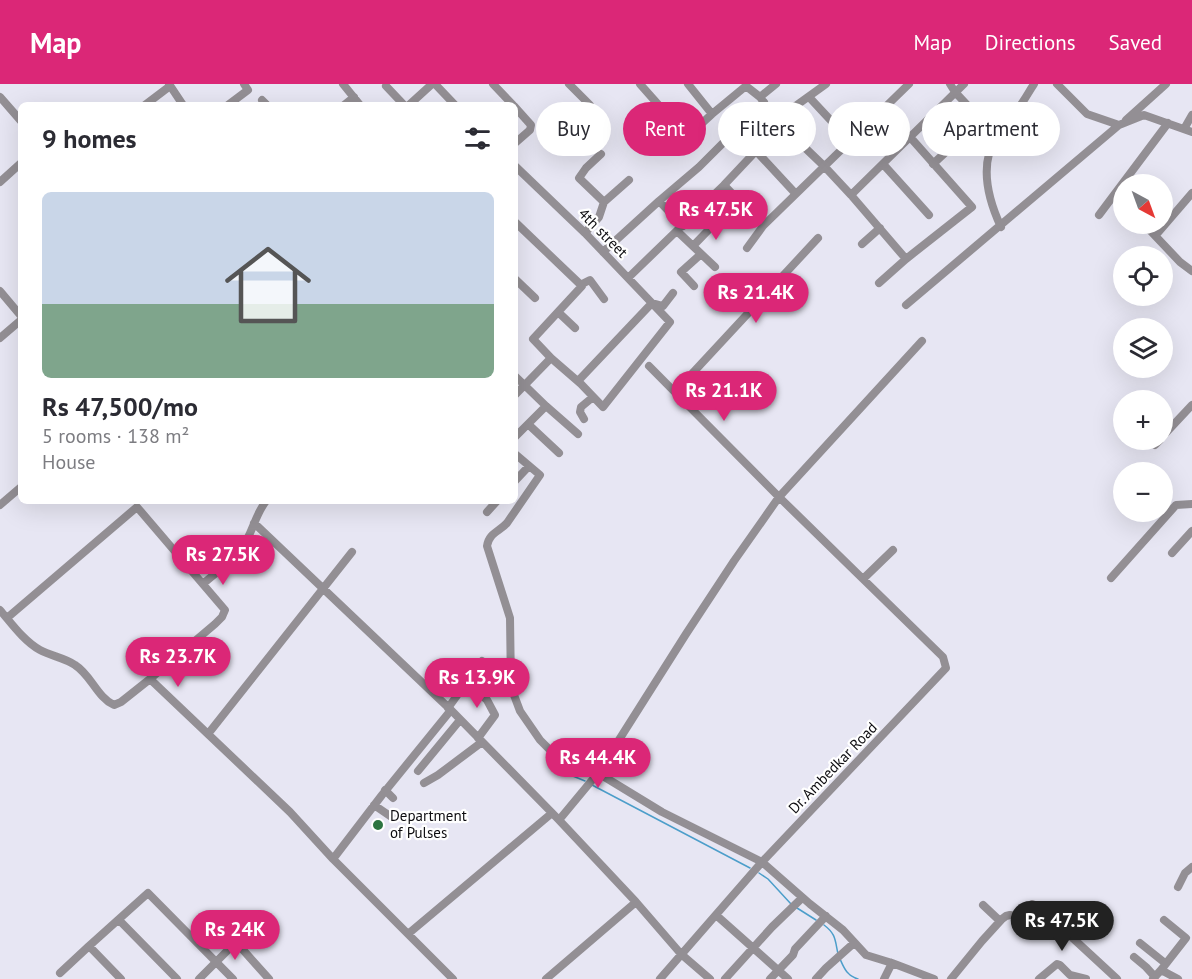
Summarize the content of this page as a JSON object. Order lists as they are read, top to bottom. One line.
{"streets":{"street":["4th street","Dr. Ambedkar Road"]},"places":["Department of Pulses"],"north":"bottom right","page":{"header":"Map","nav":["Map","Directions","Saved"],"chip":["Buy","Rent","Filters","New","Apartment"],"heading":"9 homes","map_buttons":["+","−"],"list":[{"name":"Rs 47,500/mo","note":"5 rooms · 138 m² · House"}],"price":["Rs 47.5K","Rs 21.4K","Rs 21.1K","Rs 27.5K","Rs 23.7K","Rs 13.9K","Rs 44.4K","Rs 47.5K","Rs 24K"]}}
